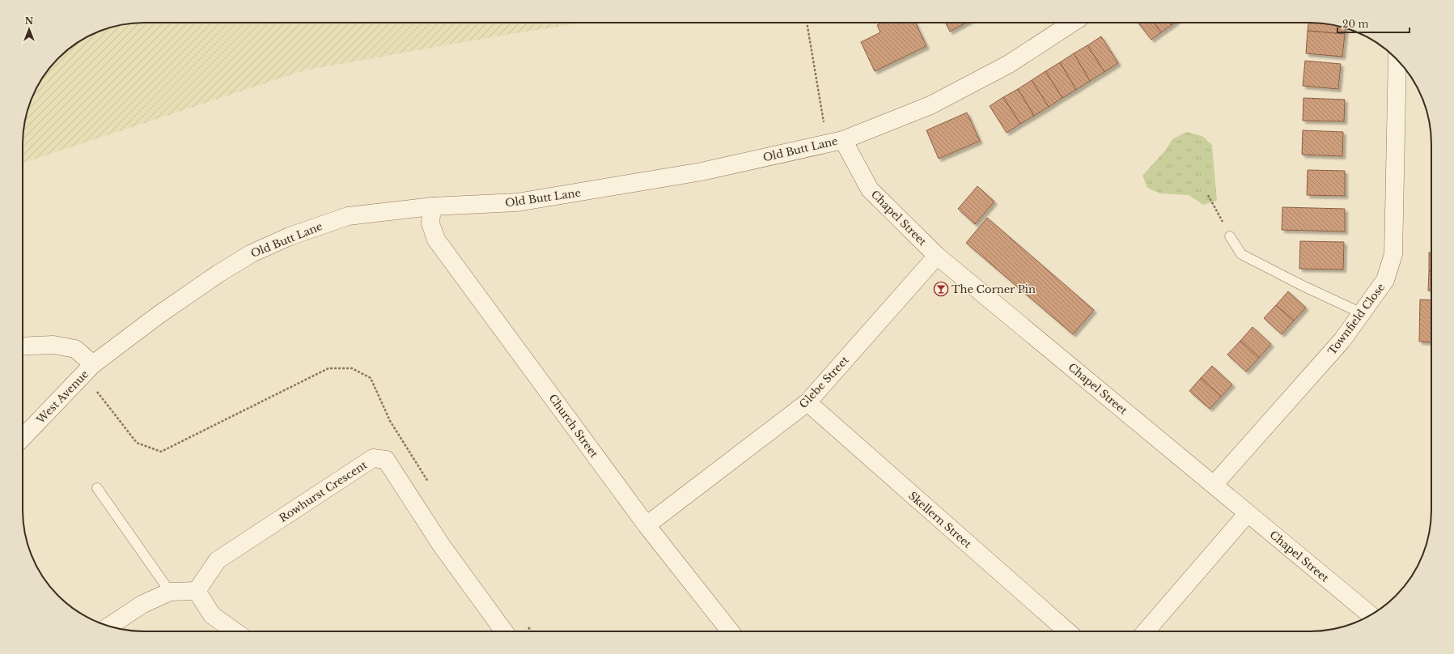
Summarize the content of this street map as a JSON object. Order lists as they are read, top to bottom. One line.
{"streets":{"street":["Old Butt Lane","Chapel Street","Townfield Close","Glebe Street","West Avenue","Church Street","Rowhurst Crescent","Skellern Street"]},"crossings":[["Old Butt Lane","Chapel Street"],["Old Butt Lane","West Avenue"],["Old Butt Lane","Church Street"],["Chapel Street","Townfield Close"],["Chapel Street","Glebe Street"],["Glebe Street","Church Street"],["Glebe Street","Skellern Street"]],"places":{"bar":["The Corner Pin"]},"scale_bar":"20 m","north":"top"}
